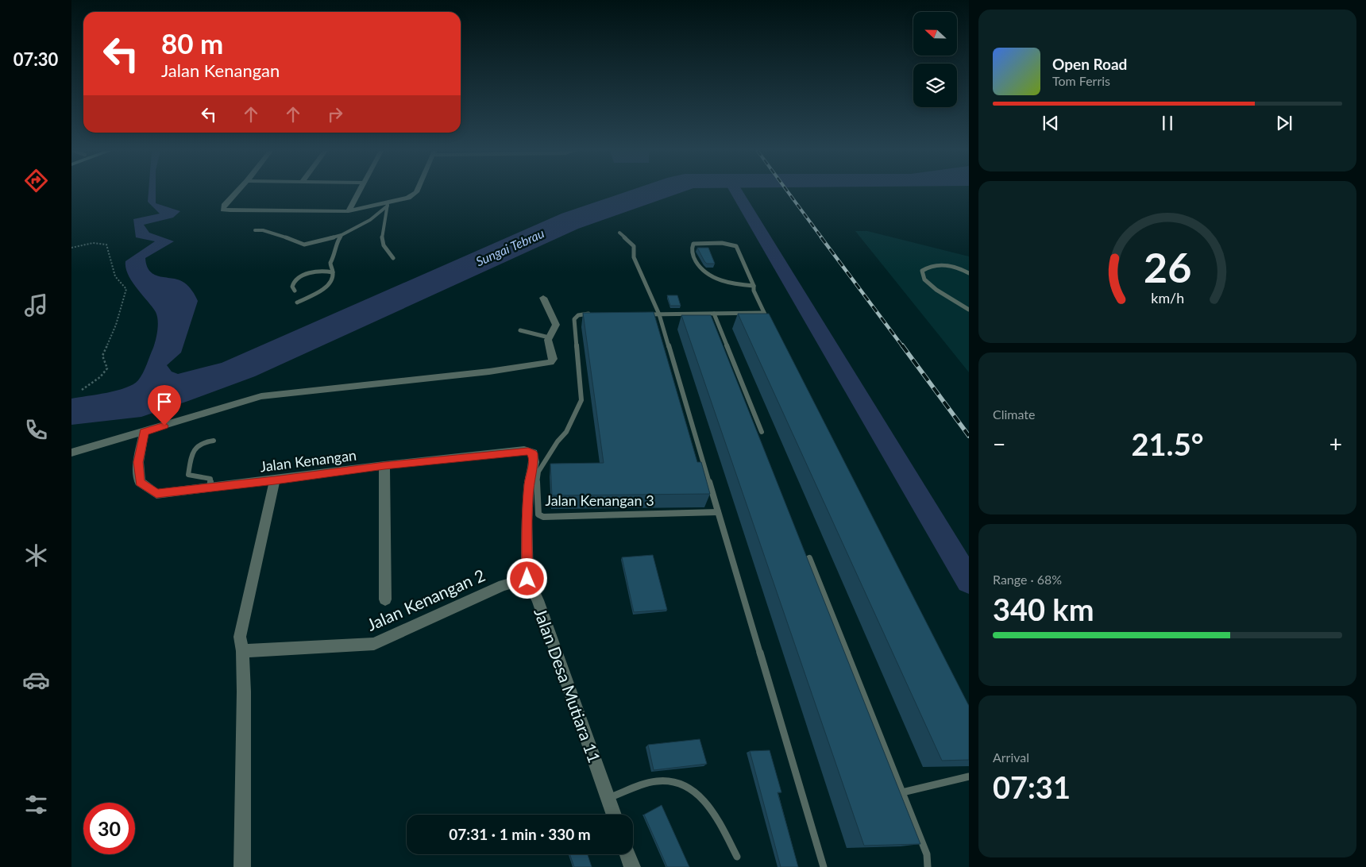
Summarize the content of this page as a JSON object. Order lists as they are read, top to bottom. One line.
{"streets":{"street":["Jalan Kenangan","Jalan Kenangan 2","Jalan Desa Mutiara 11"],"lane":["Jalan Kenangan 3"]},"crossings":[["Jalan Kenangan","Jalan Desa Mutiara 11"],["Jalan Kenangan 2","Jalan Desa Mutiara 11"]],"water":["Sungai Tebrau"],"north":"left","page":{"tabs":"07:30","turn":["80 m","Jalan Kenangan"],"song":["Open Road","Tom Ferris"],"tile":["Climate",["Range · 68%","340 km"],["Arrival","07:31"]],"heat":["−","21.5°","+"],"limit":"30","trip":"07:31 · 1 min · 330 m","gauge":["26","km/h"]}}
